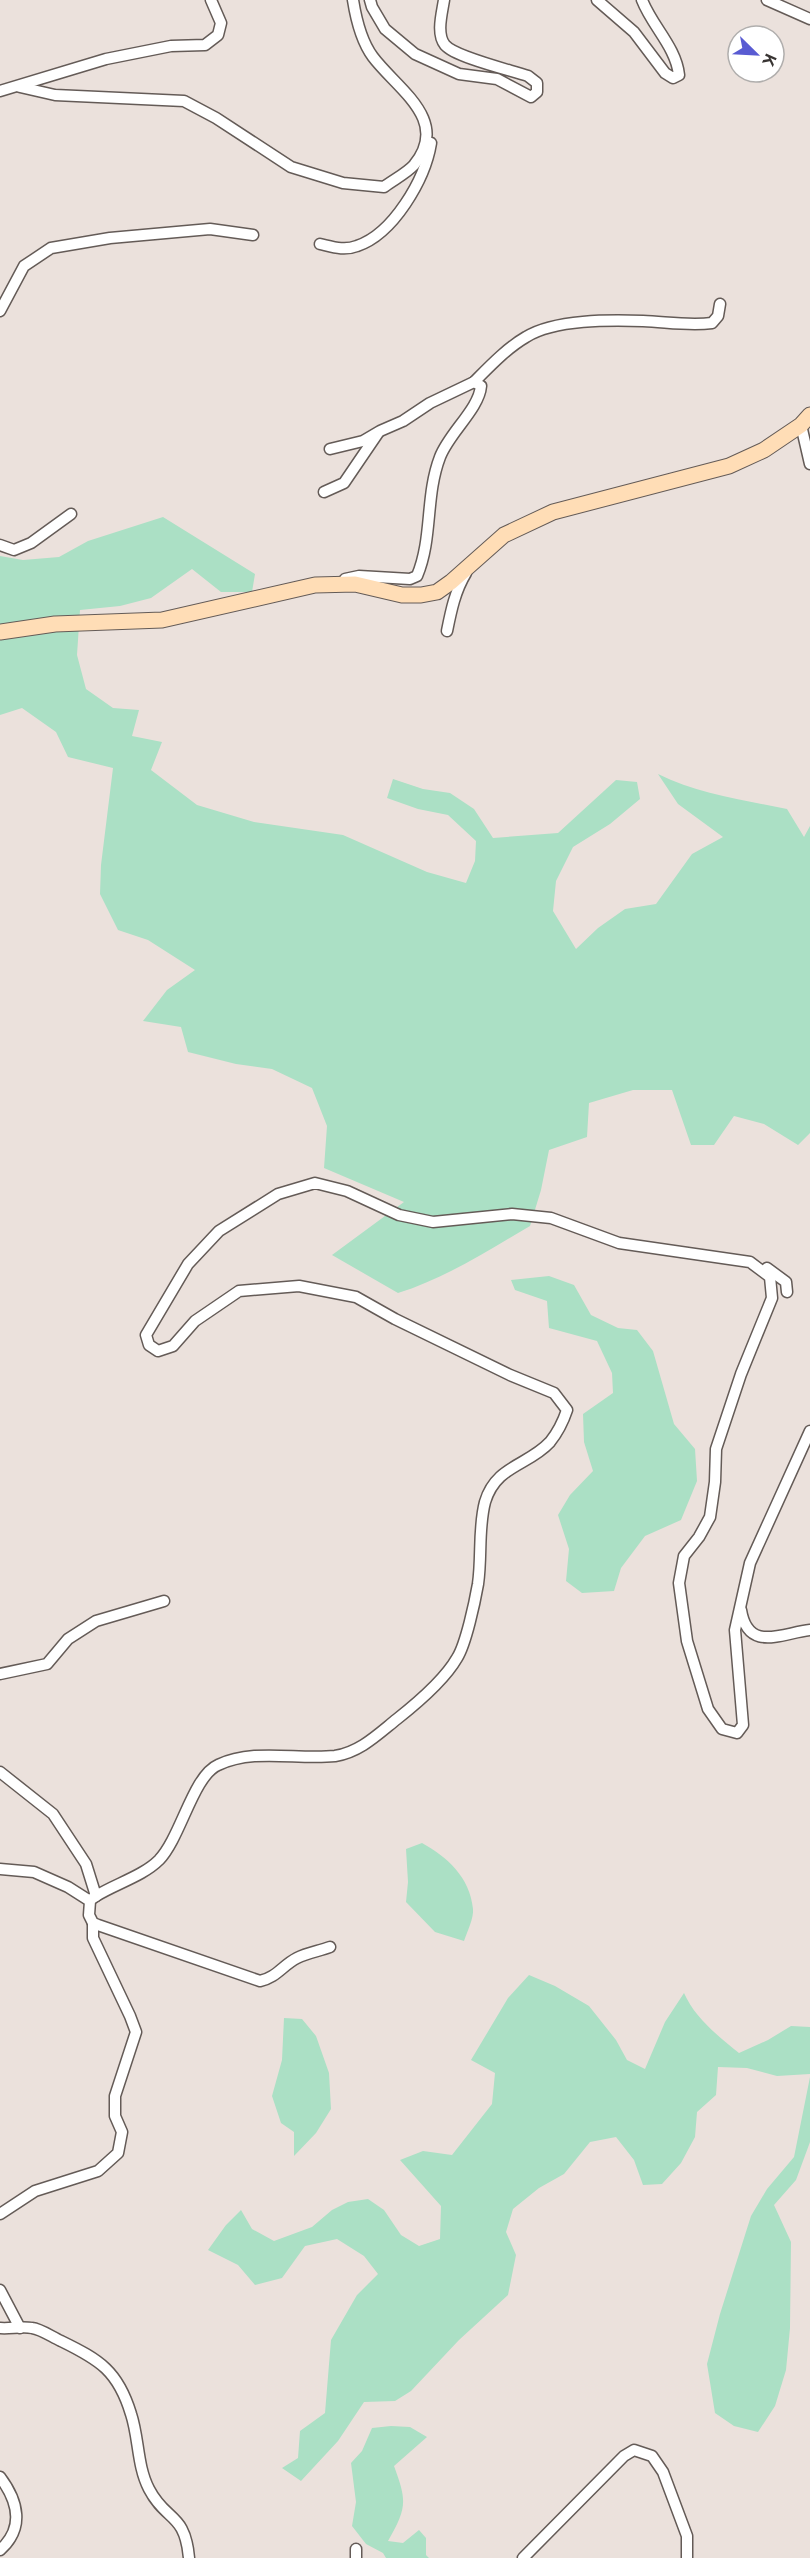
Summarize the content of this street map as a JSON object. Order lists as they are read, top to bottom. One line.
{"north":"bottom right"}
